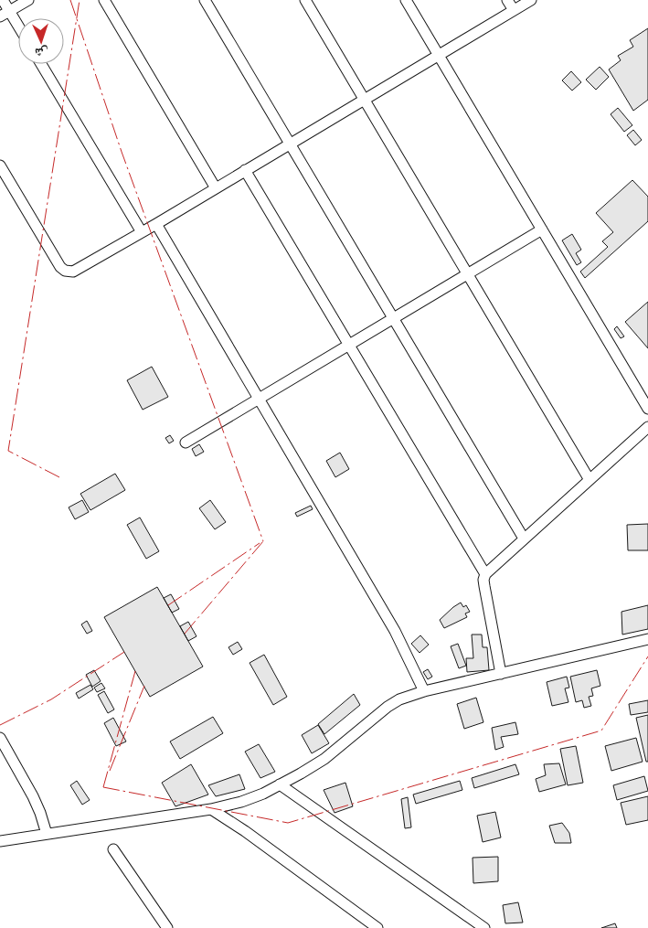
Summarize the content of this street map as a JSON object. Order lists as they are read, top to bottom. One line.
{"north":"bottom"}
